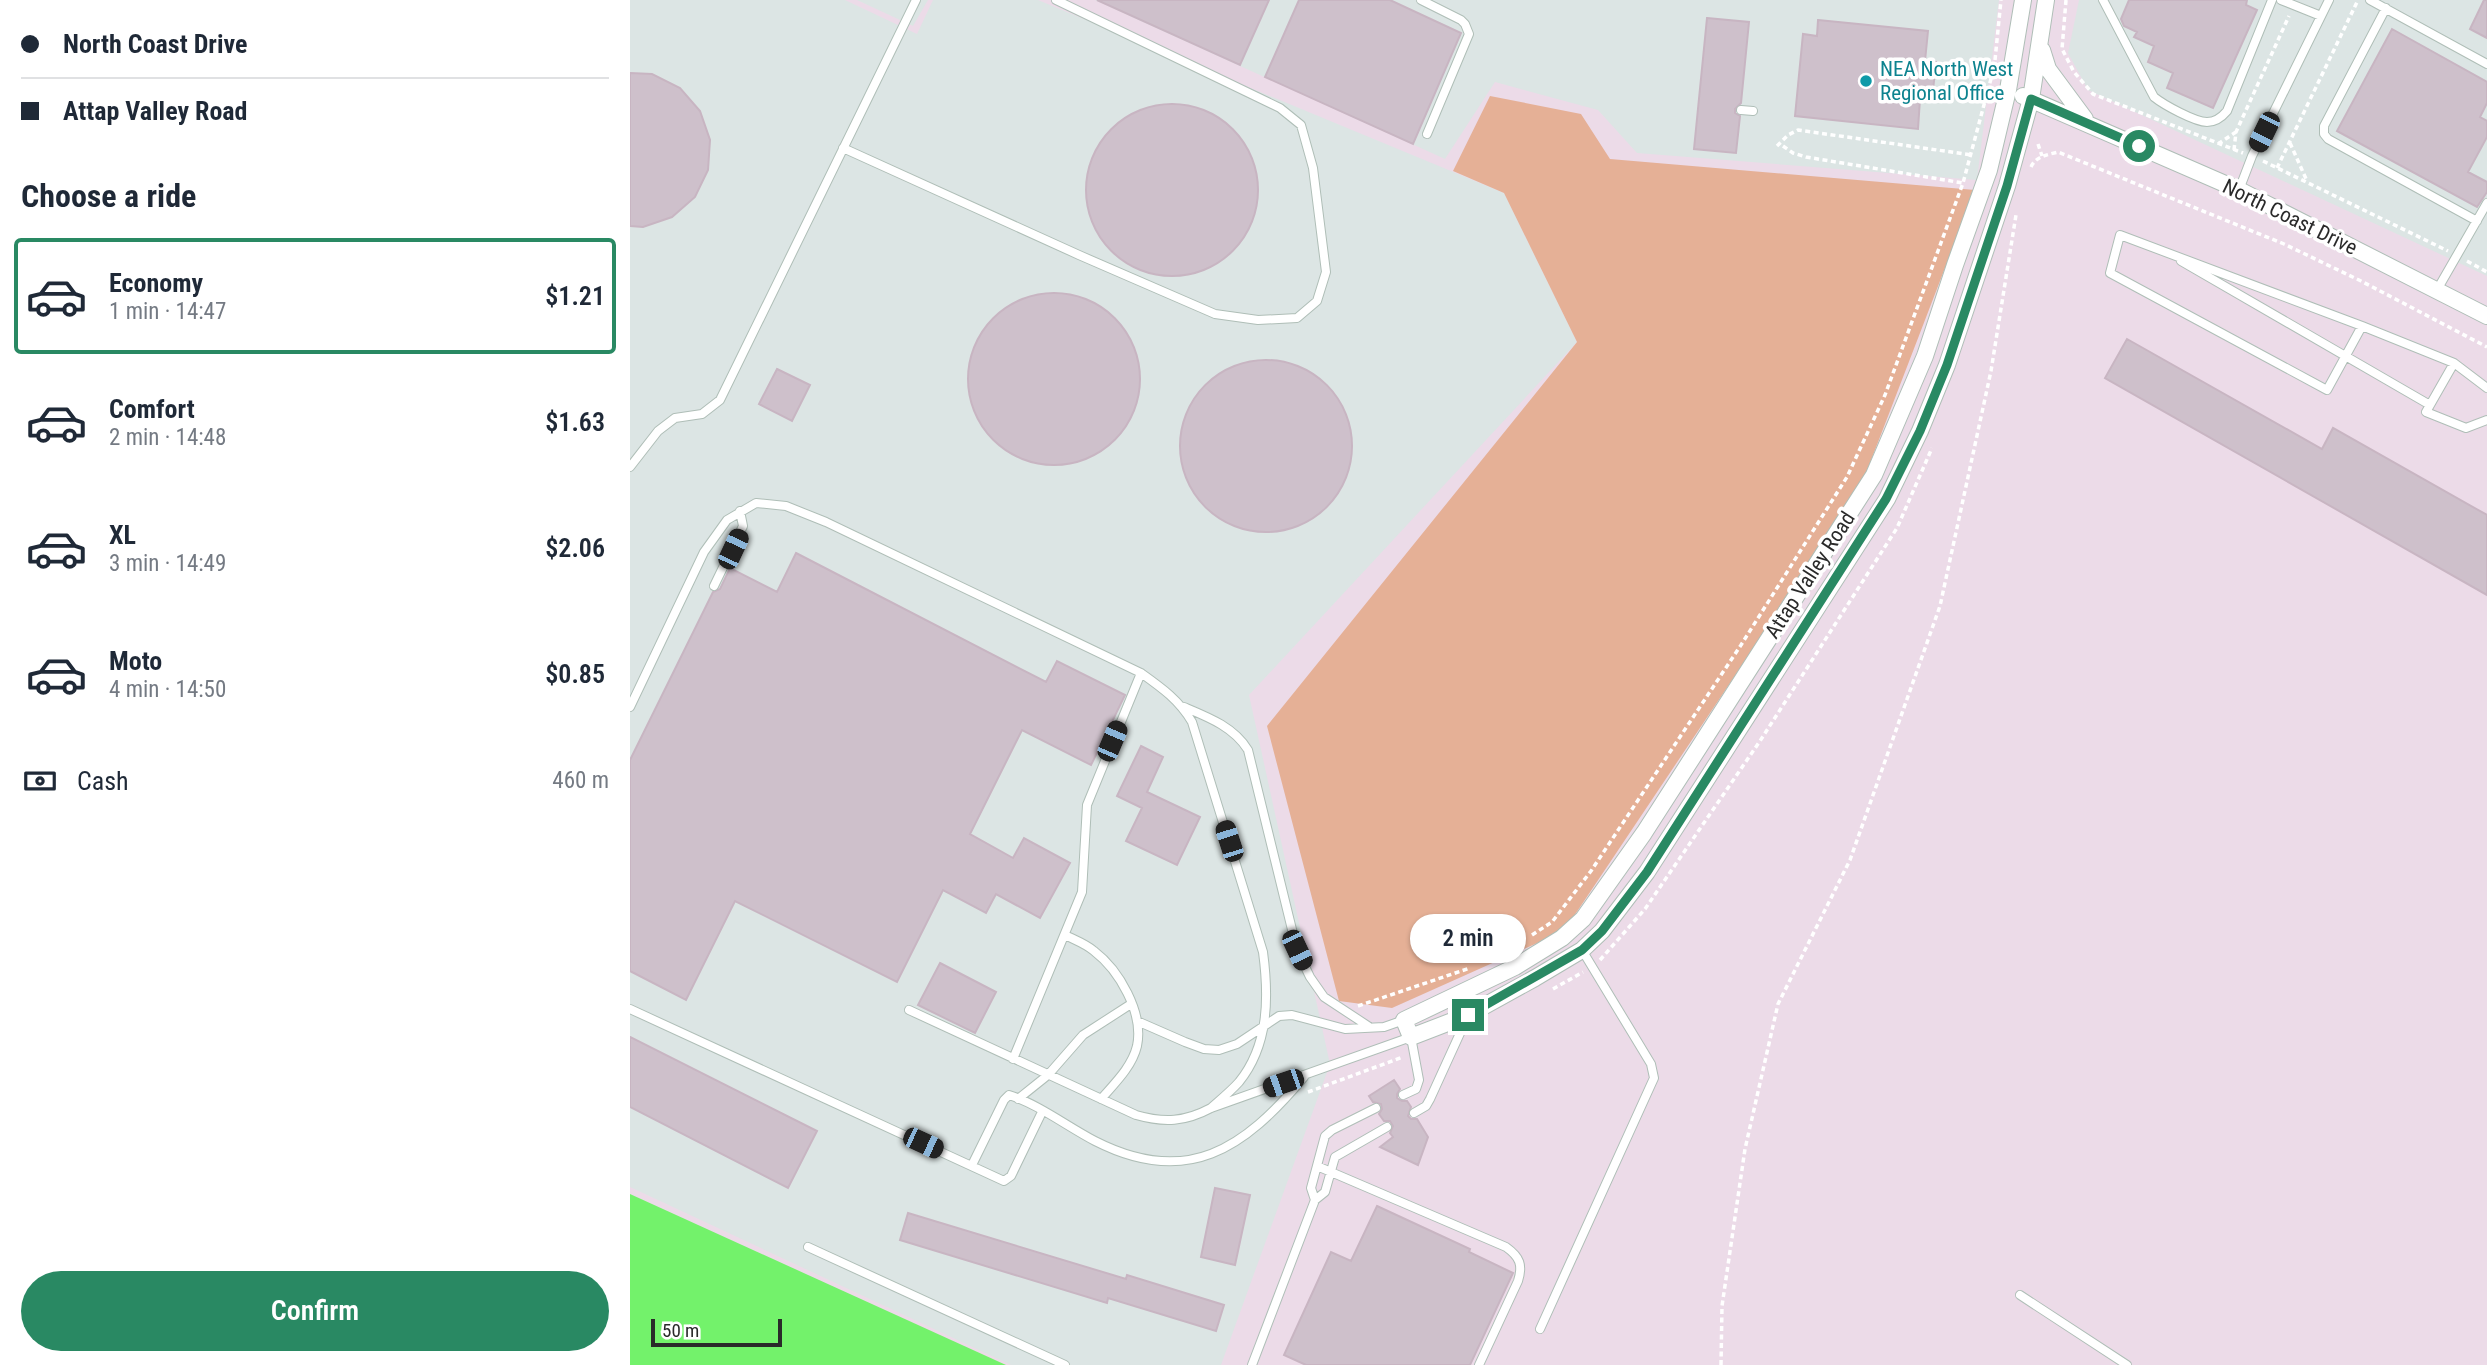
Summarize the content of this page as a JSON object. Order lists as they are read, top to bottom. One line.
{"streets":{"street":["North Coast Drive","Attap Valley Road"]},"crossings":[["North Coast Drive","Attap Valley Road"]],"places":["NEA North West Regional Office"],"scale_bar":"50 m","page":{"banner":["North Coast Drive","Attap Valley Road"],"heading":"Choose a ride","list":[{"name":"Economy","note":"1 min · 14:47","value":"$1.21"},{"name":"Comfort","note":"2 min · 14:48","value":"$1.63"},{"name":"XL","note":"3 min · 14:49","value":"$2.06"},{"name":"Moto","note":"4 min · 14:50","value":"$0.85"}],"pay":["Cash","460 m"],"bubble":"2 min","buttons":"Confirm","scale":"50 m"}}
